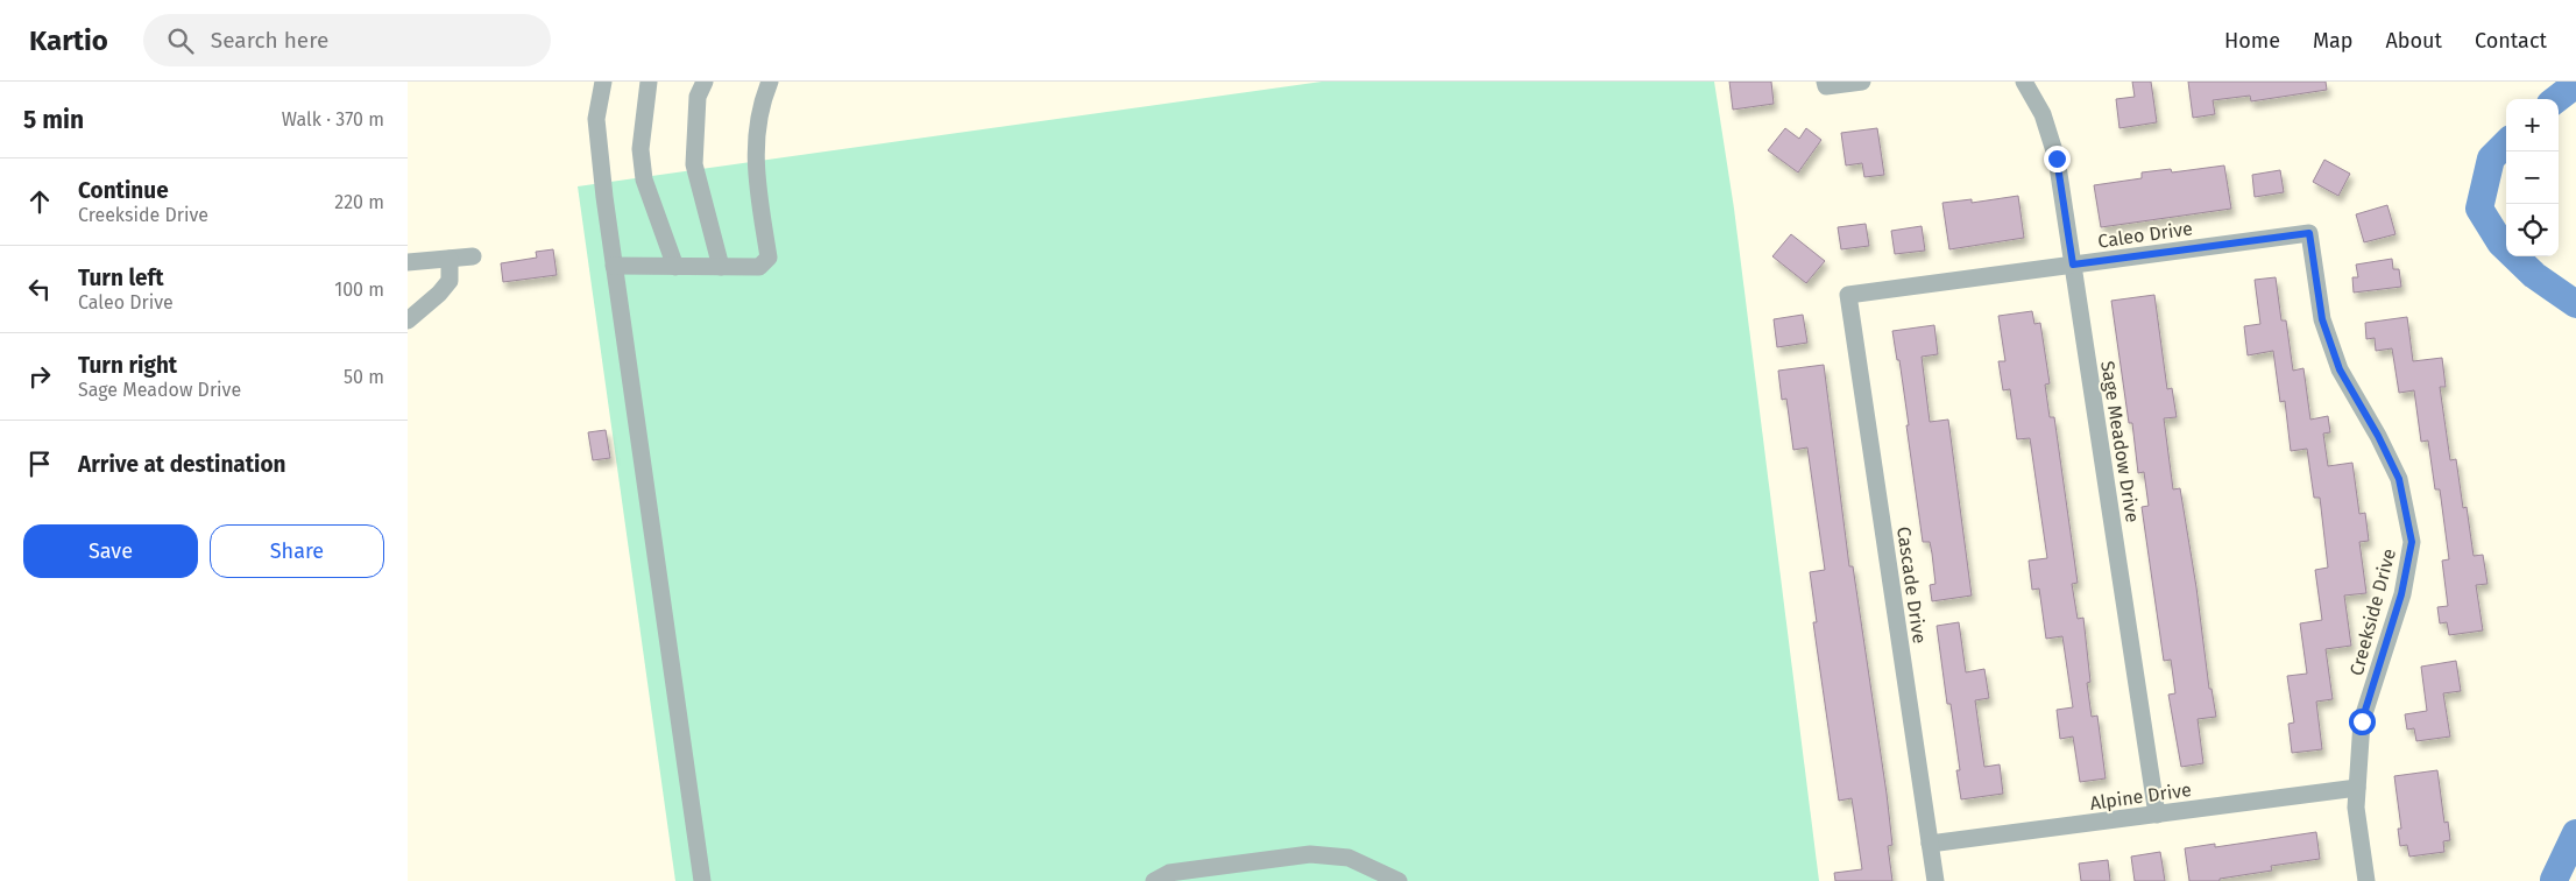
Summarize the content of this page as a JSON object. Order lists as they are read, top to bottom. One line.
{"streets":{"street":["Caleo Drive","Sage Meadow Drive","Cascade Drive","Creekside Drive","Alpine Drive"]},"crossings":[["Caleo Drive","Sage Meadow Drive"],["Caleo Drive","Cascade Drive"],["Caleo Drive","Creekside Drive"],["Sage Meadow Drive","Alpine Drive"],["Cascade Drive","Alpine Drive"],["Creekside Drive","Alpine Drive"]],"page":{"header":"Kartio","search":"Search here","nav":["Home","Map","About","Contact"],"heading":["5 min","Walk · 370 m"],"map_buttons":["+","−"],"list":[["Continue","Creekside Drive","220 m"],["Turn left","Caleo Drive","100 m"],["Turn right","Sage Meadow Drive","50 m"],"Arrive at destination"],"buttons":["Save","Share"]}}
